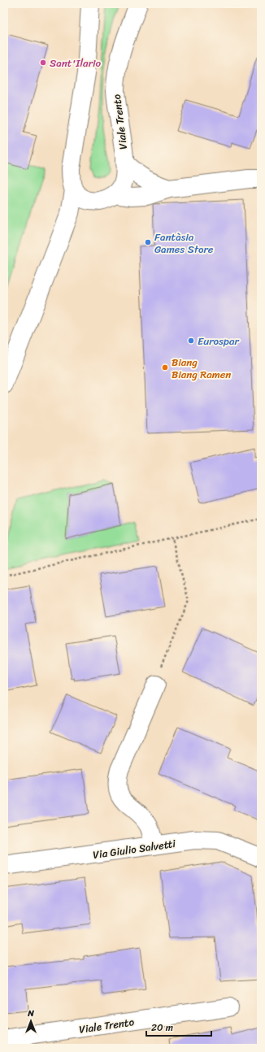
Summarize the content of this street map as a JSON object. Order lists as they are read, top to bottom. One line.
{"streets":{"street":["Viale Trento","Via Giulio Salvetti"]},"places":["Sant'Ilario","Fantàsia Games Store","Eurospar","Biang Biang Ramen"],"scale_bar":"20 m","north":"top"}
